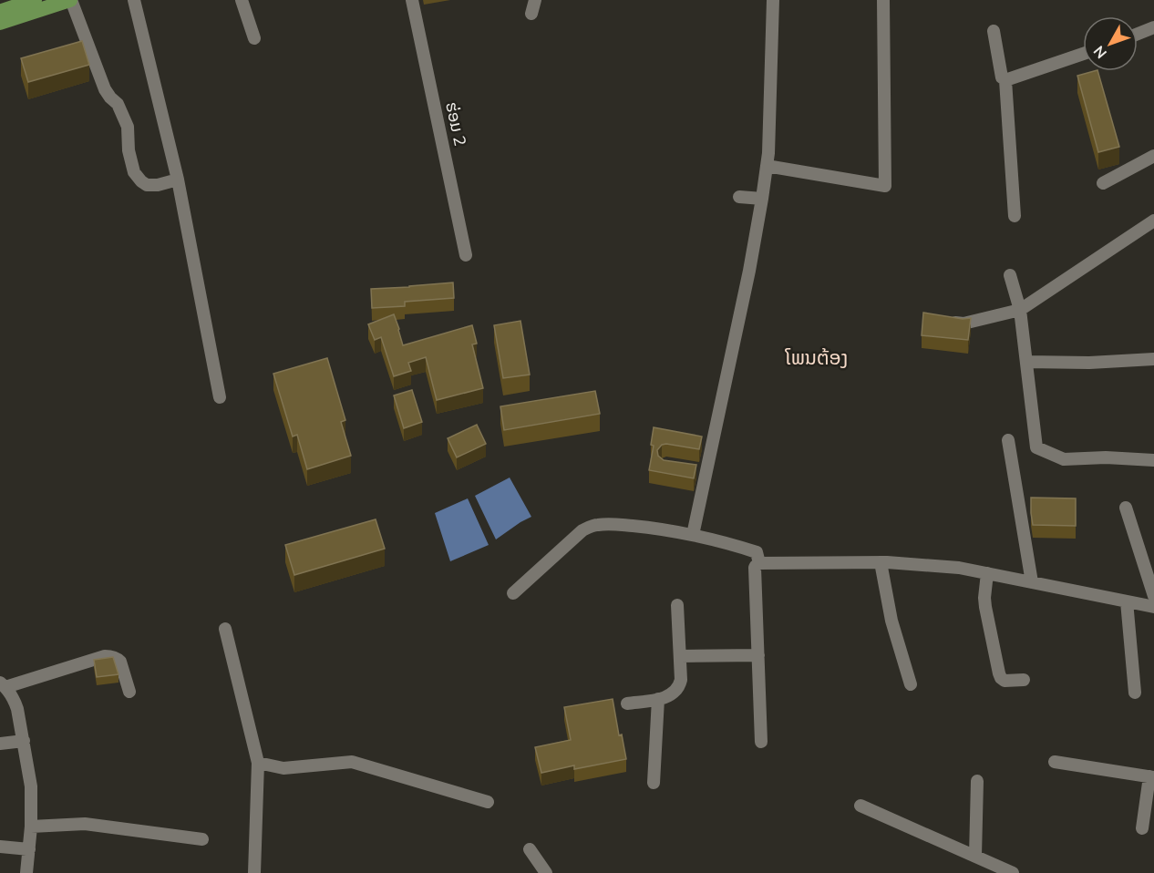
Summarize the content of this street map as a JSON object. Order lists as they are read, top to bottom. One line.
{"streets":{"street":["ຮ່ອມ 2"]},"districts":["ໂພນຕ້ອງ"],"north":"bottom left"}
